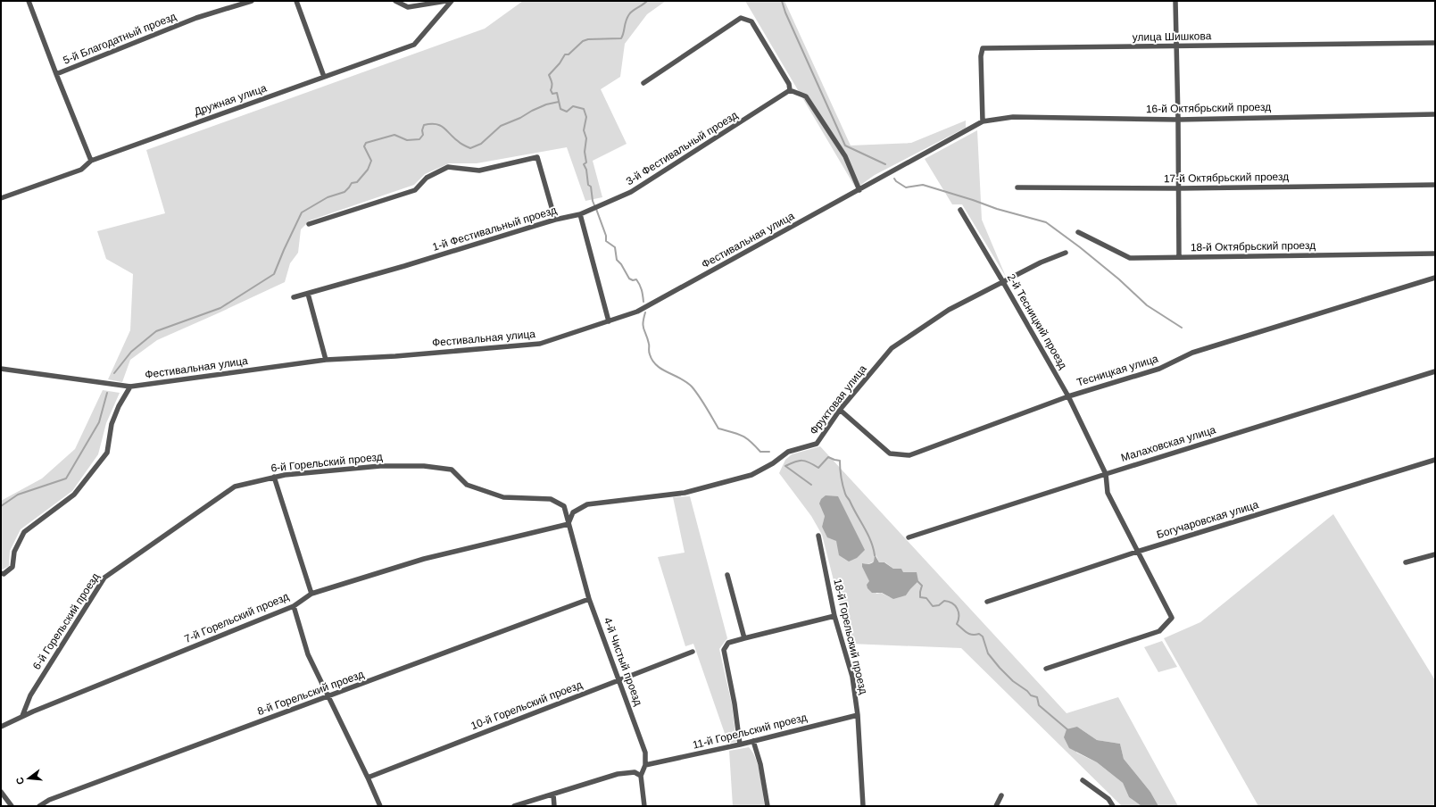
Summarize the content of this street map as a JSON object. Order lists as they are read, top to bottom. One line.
{"streets":{"street":["улица Шишкова","5-й Благодатный проезд","Дружная улица","16-й Октябрьский проезд","3-й Фестивальный проезд","17-й Октябрьский проезд","1-й Фестивальный проезд","Фестивальная улица","18-й Октябрьский проезд","2-й Тесницкий проезд","Тесницкая улица","Фруктовая улица","Малаховская улица","6-й Горельский проезд","Богучаровская улица","7-й Горельский проезд","18-й Горельский проезд","4-й Чистый проезд","8-й Горельский проезд","10-й Горельский проезд","11-й Горельский проезд"]},"crossings":[["улица Шишкова","16-й Октябрьский проезд"],["улица Шишкова","Фестивальная улица"],["16-й Октябрьский проезд","Фестивальная улица"],["3-й Фестивальный проезд","1-й Фестивальный проезд"],["2-й Тесницкий проезд","Тесницкая улица"],["2-й Тесницкий проезд","Фруктовая улица"],["2-й Тесницкий проезд","Малаховская улица"],["2-й Тесницкий проезд","Богучаровская улица"],["Тесницкая улица","Фруктовая улица"],["Фруктовая улица","6-й Горельский проезд"],["Фруктовая улица","7-й Горельский проезд"],["Фруктовая улица","4-й Чистый проезд"],["6-й Горельский проезд","7-й Горельский проезд"],["6-й Горельский проезд","4-й Чистый проезд"],["7-й Горельский проезд","4-й Чистый проезд"],["18-й Горельский проезд","11-й Горельский проезд"],["4-й Чистый проезд","8-й Горельский проезд"],["4-й Чистый проезд","10-й Горельский проезд"],["4-й Чистый проезд","11-й Горельский проезд"]],"north":"left"}
